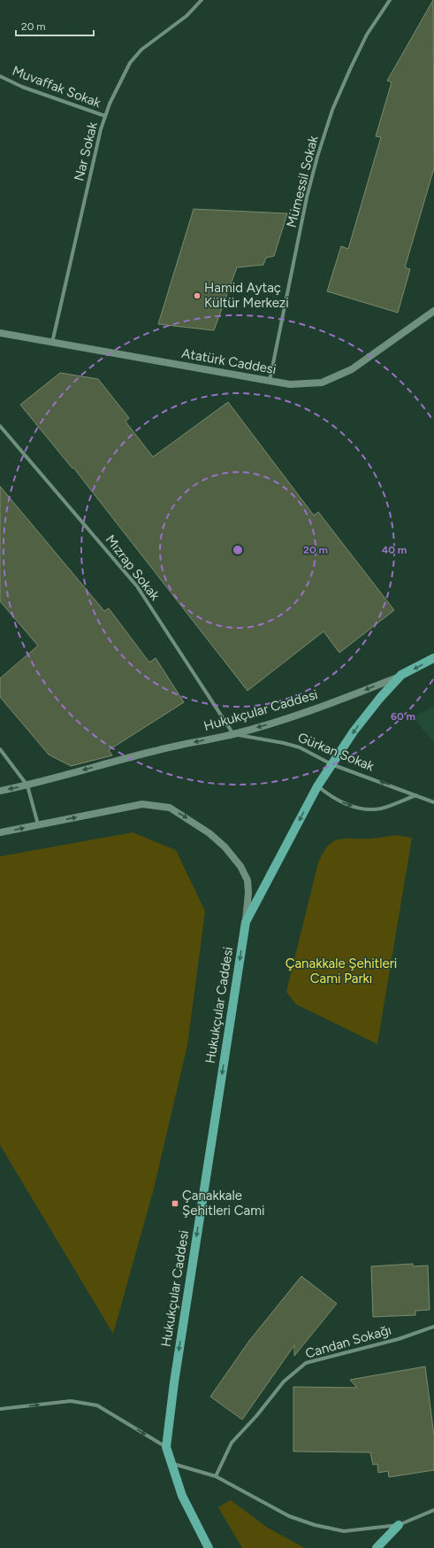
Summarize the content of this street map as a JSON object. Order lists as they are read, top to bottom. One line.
{"streets":{"main road":["Hukukçular Caddesi"],"street":["Muvaffak Sokak","Nar Sokak","Mümessil Sokak","Atatürk Caddesi","Mızrap Sokak","Gürkan Sokak","Candan Sokağı"]},"crossings":[["Muvaffak Sokak","Nar Sokak"],["Nar Sokak","Atatürk Caddesi"],["Mümessil Sokak","Atatürk Caddesi"],["Mızrap Sokak","Hukukçular Caddesi"],["Mızrap Sokak","Gürkan Sokak"],["Hukukçular Caddesi","Gürkan Sokak"]],"one_way":["Gürkan Sokak"],"parks":["Çanakkale Şehitleri Cami Parkı"],"places":{"other":["Hamid Aytaç Kültür Merkezi"],"transit":["Çanakkale Şehitleri Cami"]},"scale_bar":"20 m","rings":["20 m","40 m","60 m"]}
